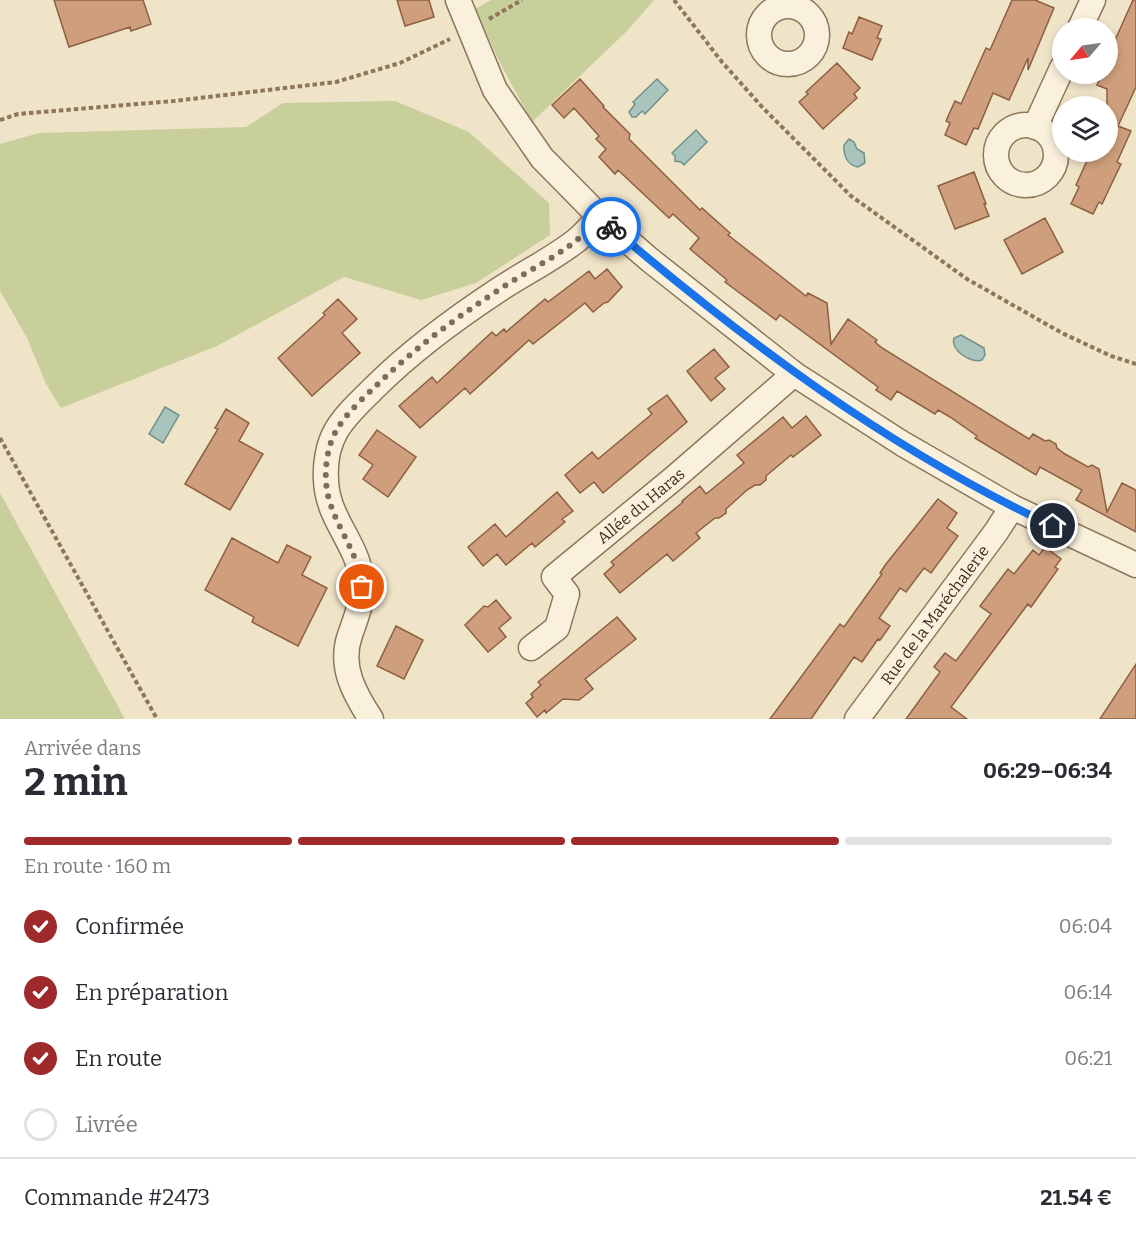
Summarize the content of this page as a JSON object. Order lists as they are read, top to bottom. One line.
{"streets":{"street":["Allée du Haras","Rue de la Maréchalerie"]},"north":"bottom left","page":{"heading":["2 min","Arrivée dans","06:29–06:34"],"panel":["Commande #2473","21.54 €"],"bar":"En route · 160 m","list":[["Confirmée","06:04"],["En préparation","06:14"],["En route","06:21"],"Livrée"]}}
